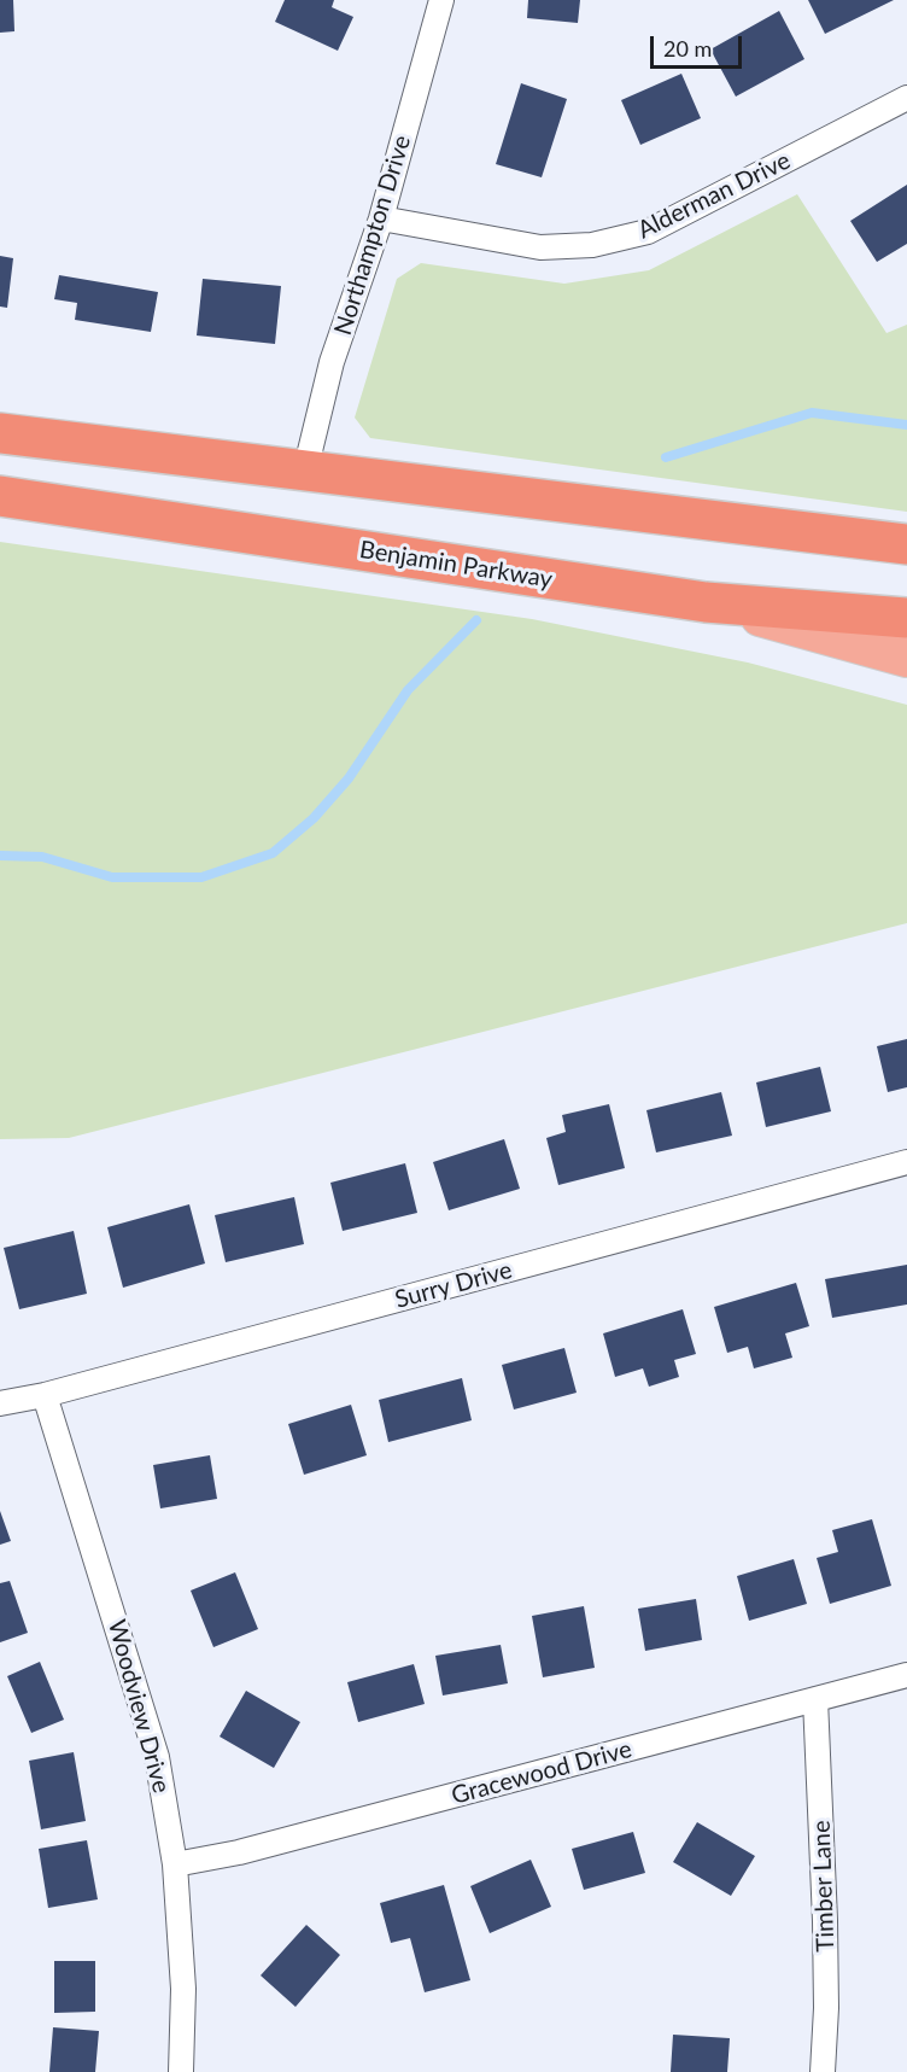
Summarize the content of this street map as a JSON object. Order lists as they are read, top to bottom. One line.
{"streets":{"highway":["Benjamin Parkway"],"street":["Alderman Drive","Northampton Drive","Surry Drive","Woodview Drive","Gracewood Drive","Timber Lane"]},"crossings":[["Alderman Drive","Northampton Drive"],["Surry Drive","Woodview Drive"],["Woodview Drive","Gracewood Drive"],["Gracewood Drive","Timber Lane"]],"scale_bar":"20 m"}
